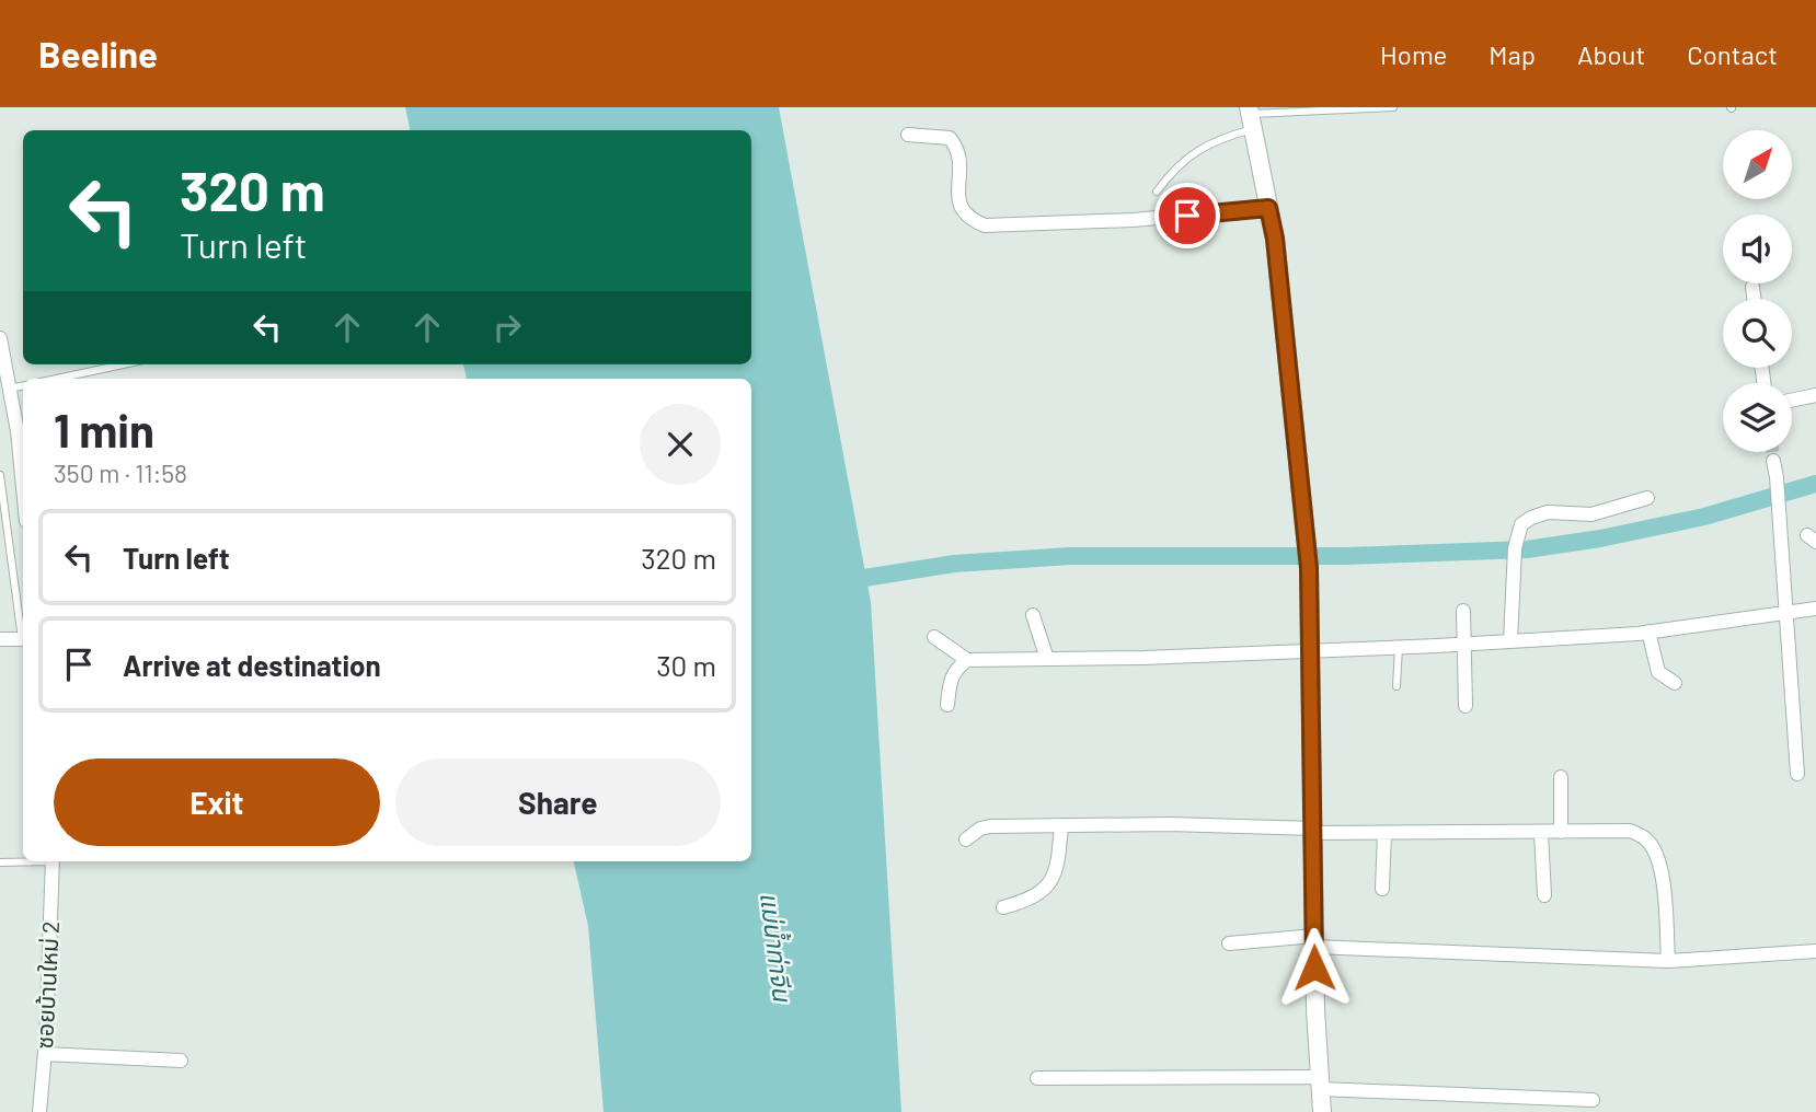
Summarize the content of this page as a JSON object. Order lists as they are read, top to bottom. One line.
{"streets":{"street":["ซอยบ้านใหม่ 2"]},"water":["แม่น้ำท่าจีน"],"north":"top right","page":{"header":"Beeline","nav":["Home","Map","About","Contact"],"turn":["320 m","Turn left"],"heading":["1 min","350 m · 11:58"],"list":[{"name":"Turn left","value":"320 m"},{"name":"Arrive at destination","value":"30 m"}],"buttons":["Exit","Share"]}}
